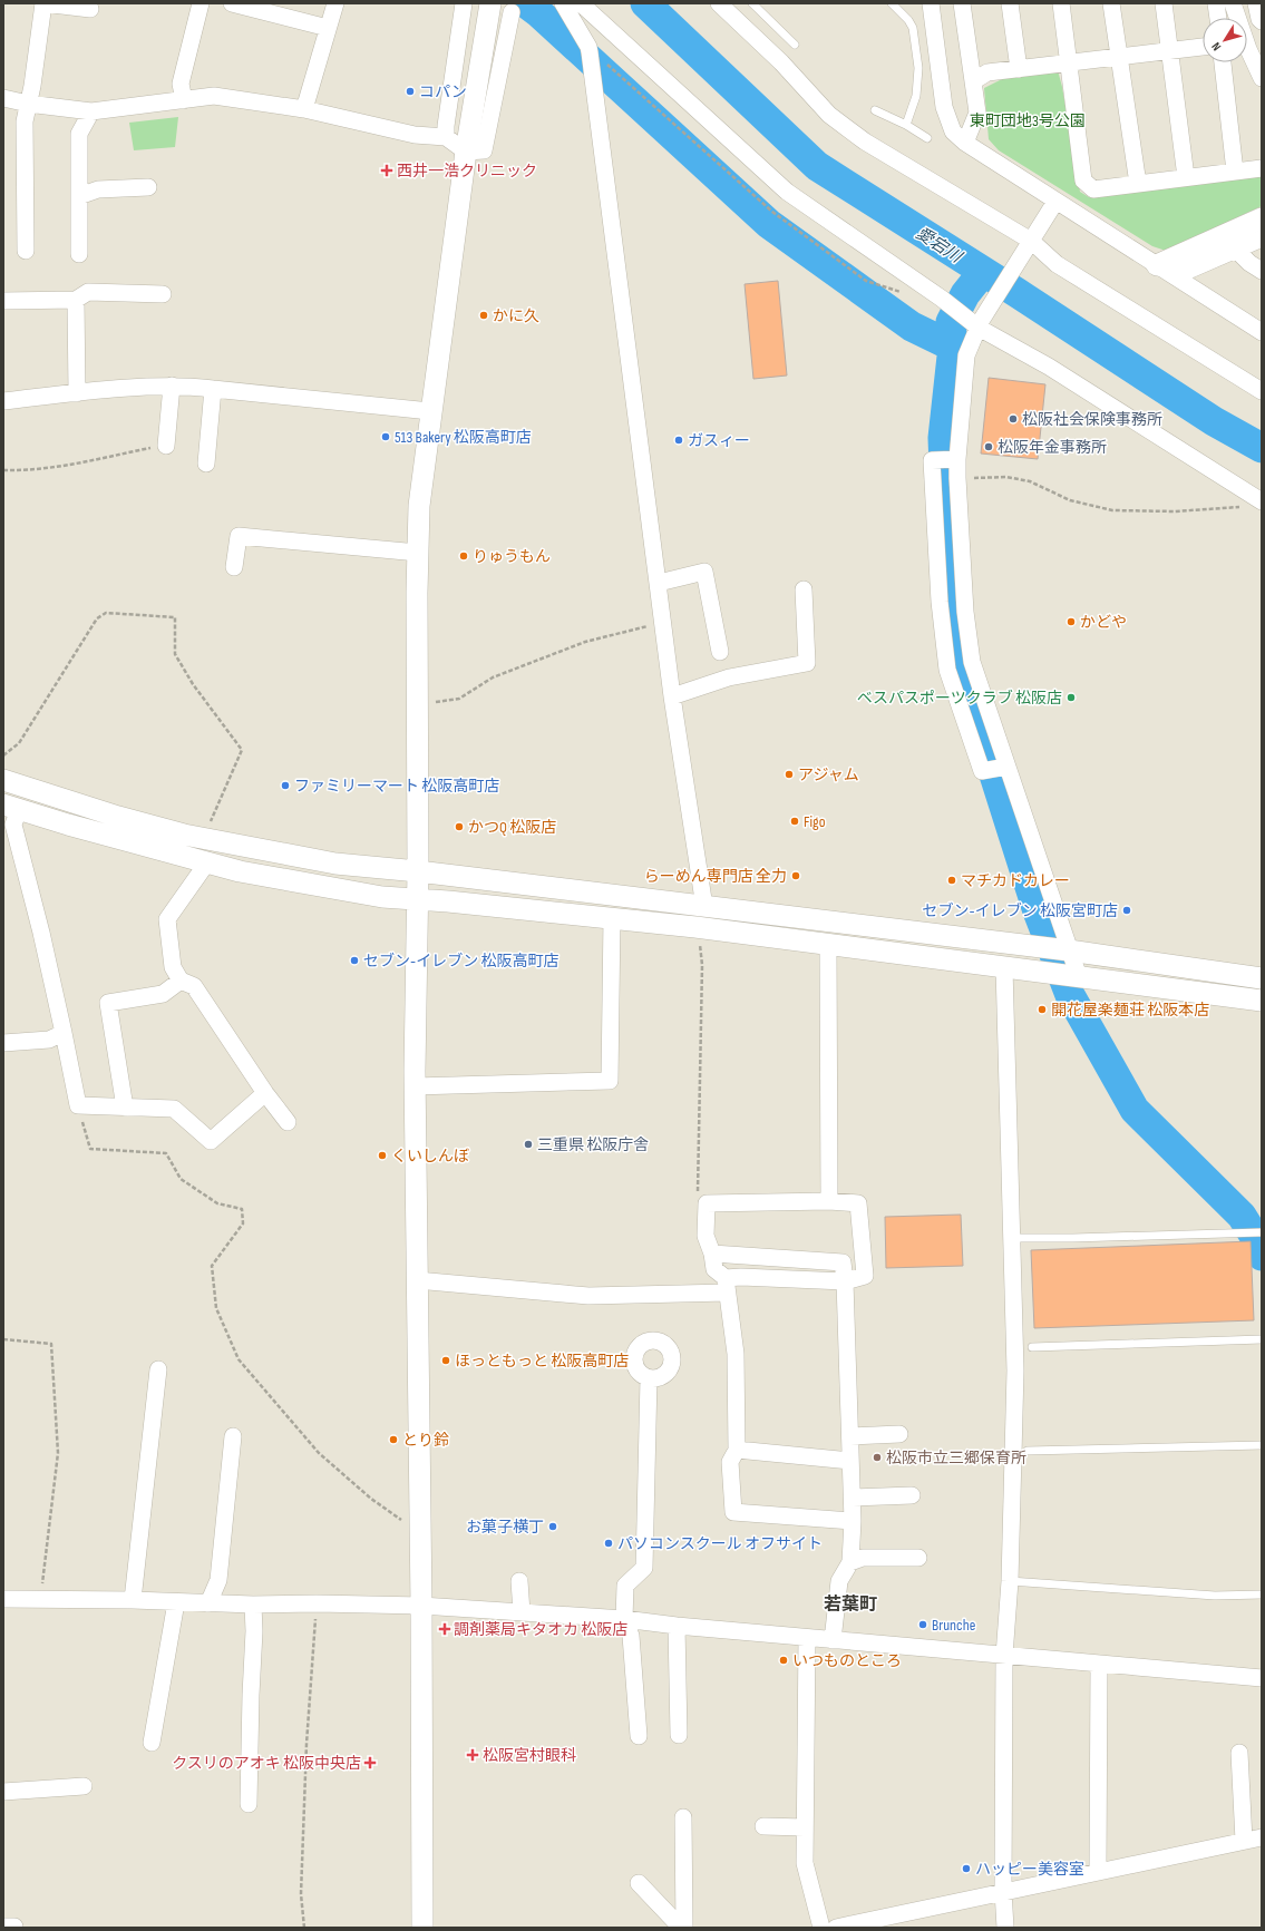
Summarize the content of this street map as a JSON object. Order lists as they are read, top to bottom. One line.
{"districts":["若葉町"],"water":["愛宕川"],"parks":["東町団地3号公園"],"places":{"other":["コパン","かに久","松阪社会保険事務所","513 Bakery 松阪高町店","ガスィー","松阪年金事務所","りゅうもん","かどや","ベスパスポーツクラブ 松阪店","アジャム","ファミリーマート 松阪高町店","Figo","かつQ 松阪店","らーめん専門店 全力","マチカドカレー","セブン-イレブン 松阪宮町店","セブン-イレブン 松阪高町店","開花屋楽麺荘 松阪本店","三重県 松阪庁舎","くいしんぼ","ほっともっと 松阪高町店","とり鈴","松阪市立三郷保育所","お菓子横丁","パソコンスクール オフサイト","Brunche","いつものところ","ハッピー美容室"],"health":["西井一浩クリニック","調剤薬局キタオカ 松阪店","松阪宮村眼科","クスリのアオキ 松阪中央店"]},"north":"bottom left"}
